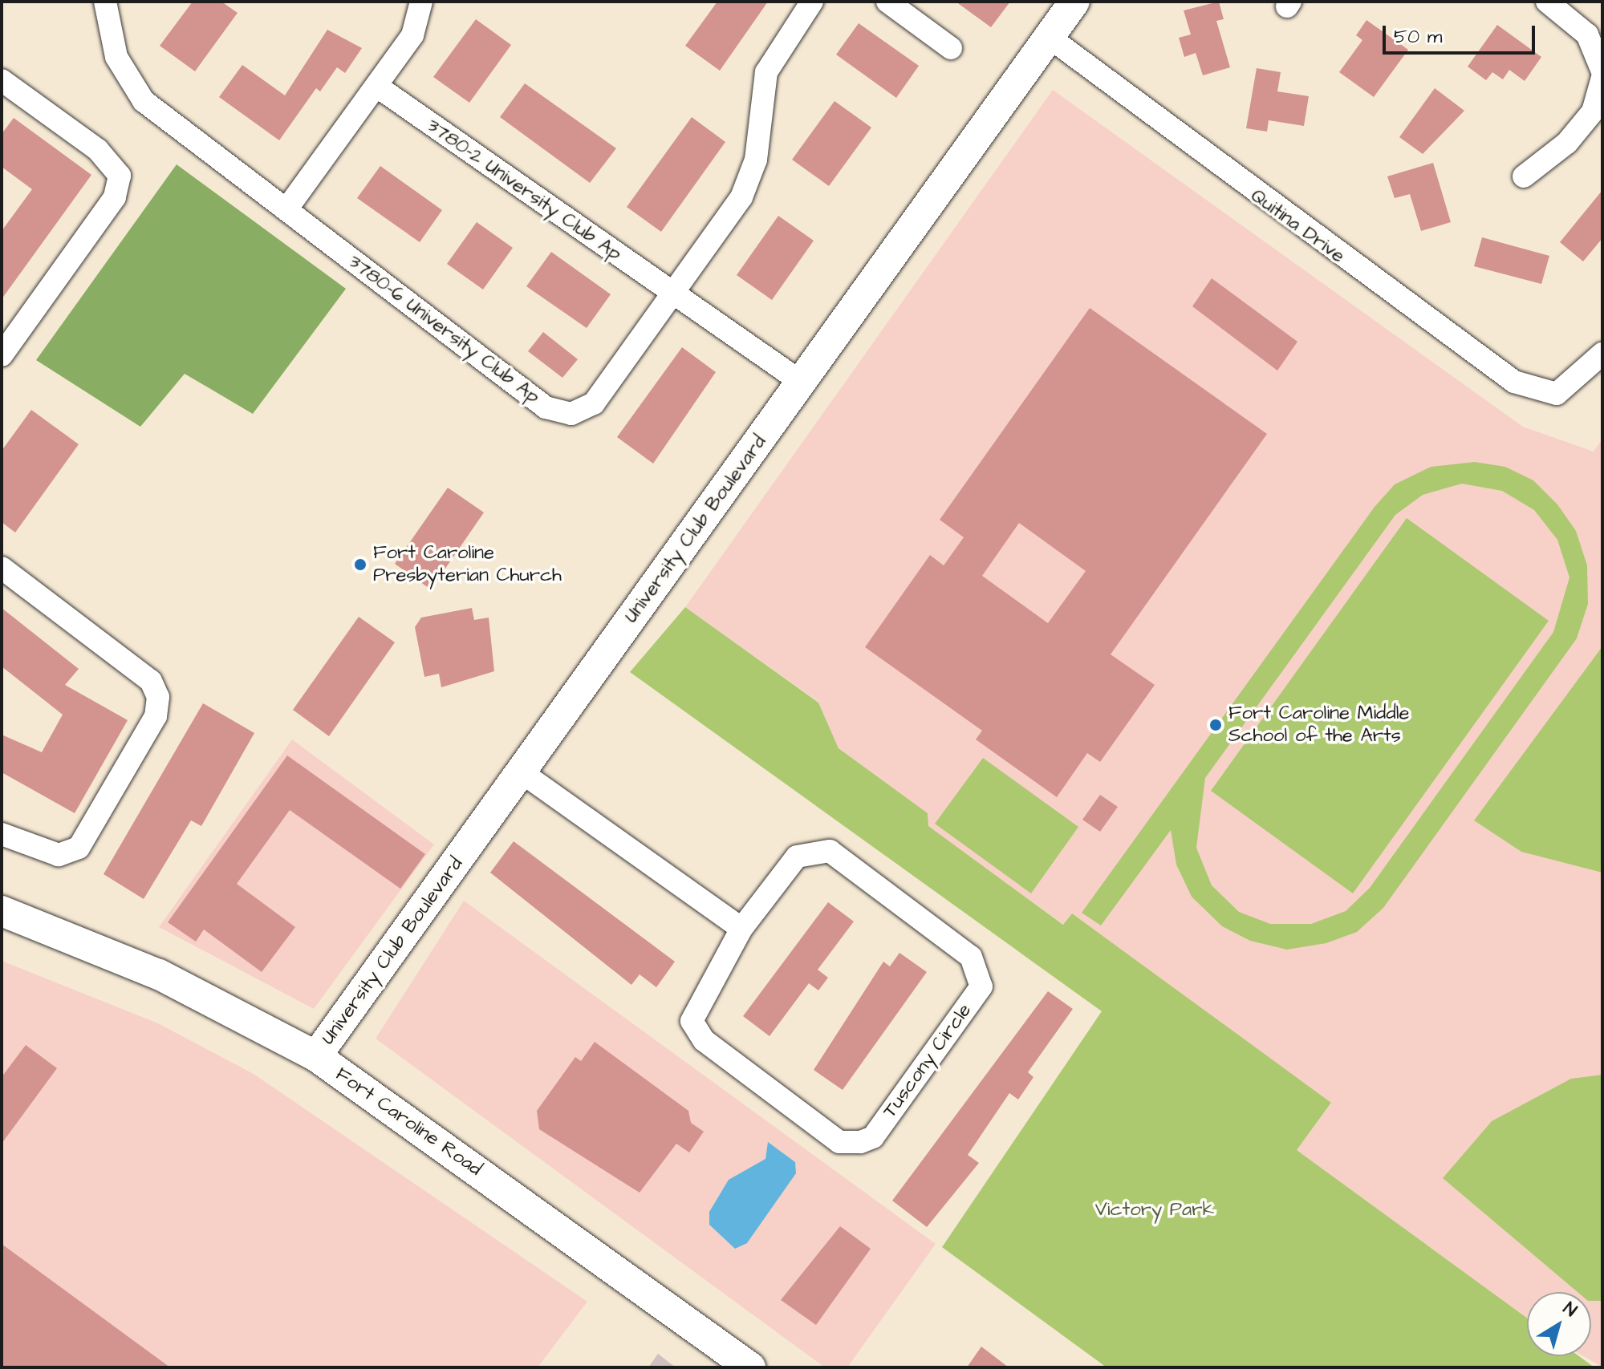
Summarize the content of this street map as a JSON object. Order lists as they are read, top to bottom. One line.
{"streets":{"street":["3780-2 University Club Ap","Quitina Drive","3780-6 University Club Ap","University Club Boulevard","Tuscony Circle","Fort Caroline Road"]},"crossings":[["3780-2 University Club Ap","3780-6 University Club Ap"],["3780-2 University Club Ap","University Club Boulevard"],["Quitina Drive","University Club Boulevard"],["University Club Boulevard","Fort Caroline Road"]],"parks":["Victory Park"],"places":["Fort Caroline Presbyterian Church","Fort Caroline Middle School of the Arts"],"scale_bar":"50 m","north":"top right"}
